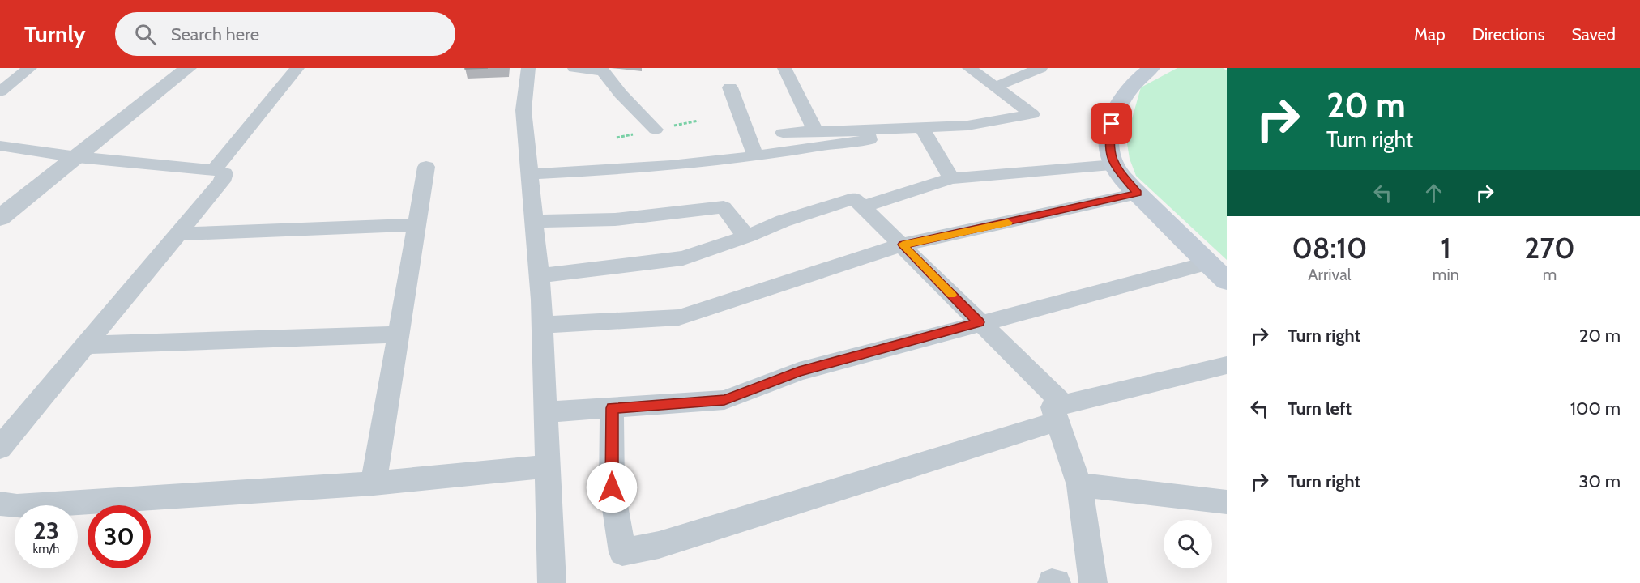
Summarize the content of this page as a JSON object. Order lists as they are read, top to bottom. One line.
{"page":{"header":"Turnly","search":"Search here","nav":["Map","Directions","Saved"],"turn":["20 m","Turn right"],"eta":["08:10","Arrival","1","min","270","m"],"list":[{"name":"Turn right","value":"20 m"},{"name":"Turn left","value":"100 m"},{"name":"Turn right","value":"30 m"}],"speed":"23 km/h","limit":"30"}}
